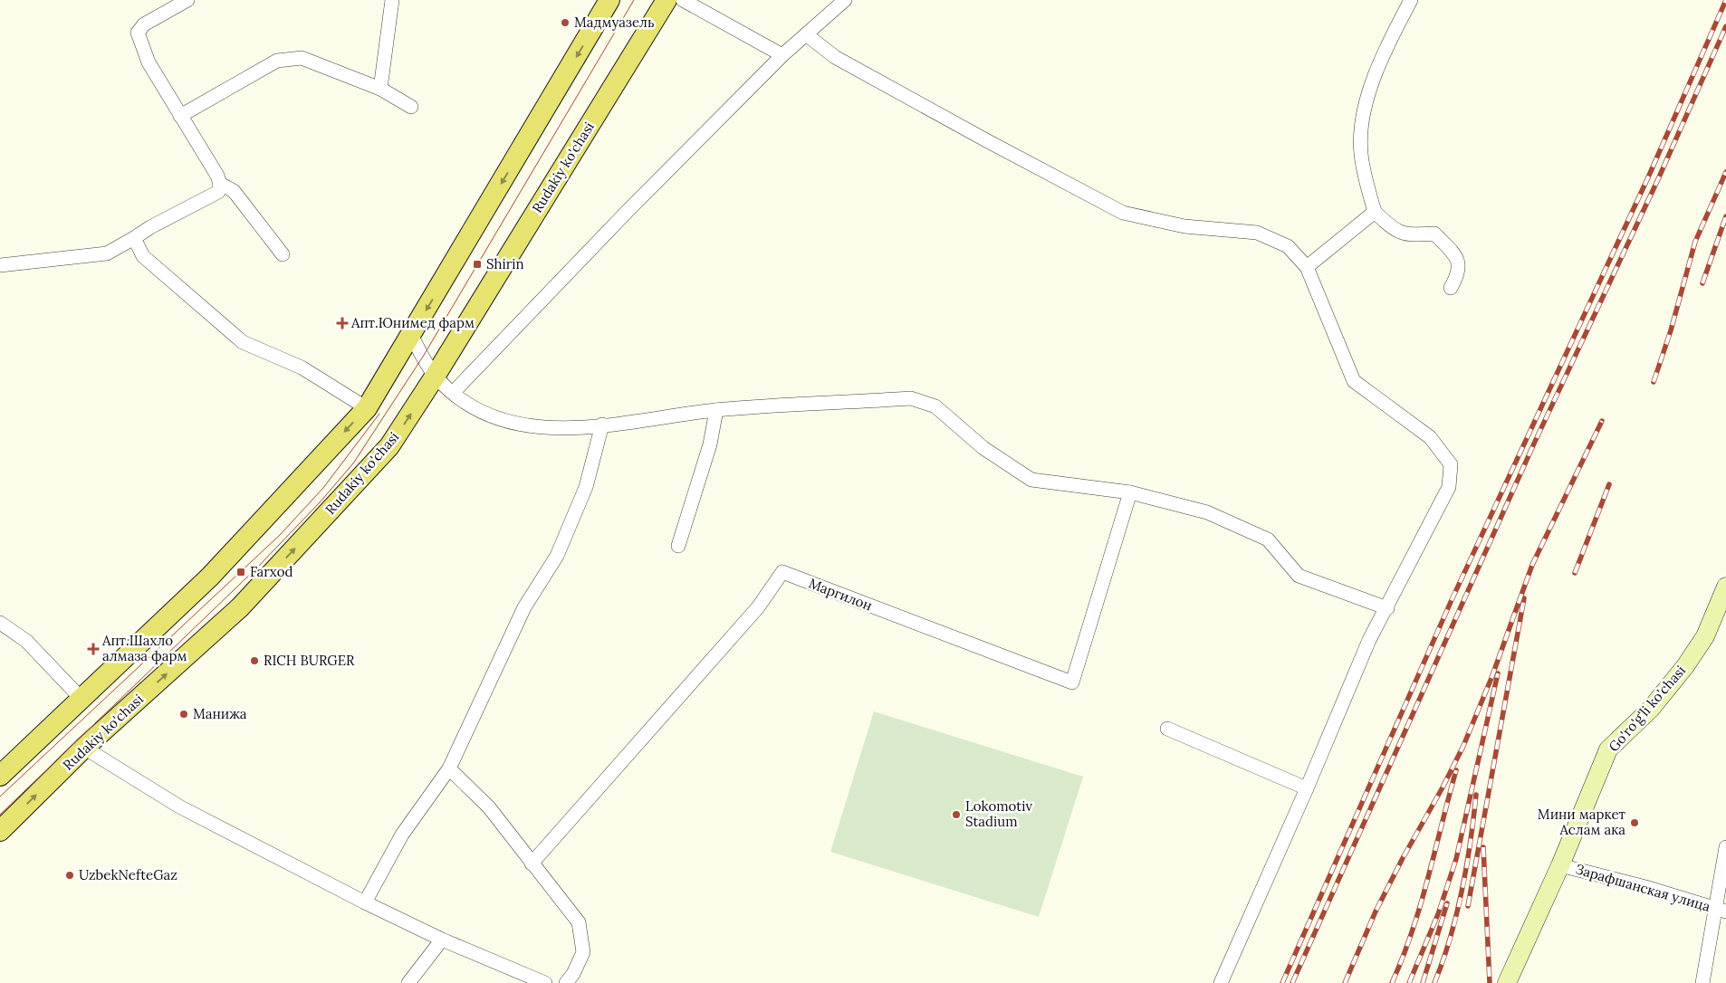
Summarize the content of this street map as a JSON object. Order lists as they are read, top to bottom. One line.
{"streets":{"main road":["Rudakiy ko'chasi","Go'ro'g'li ko'chasi"],"street":["Маргилон","Зарафшанская улица"]},"crossings":[["Go'ro'g'li ko'chasi","Зарафшанская улица"]],"places":{"other":["Мадмуазель","RICH BURGER","Манижа","Lokomotiv Stadium","Мини маркет Аслам ака","UzbekNefteGaz"],"transit":["Shirin","Farxod"],"health":["Апт.Юнимед фарм","Апт.Шахло алмаза фарм"]}}
